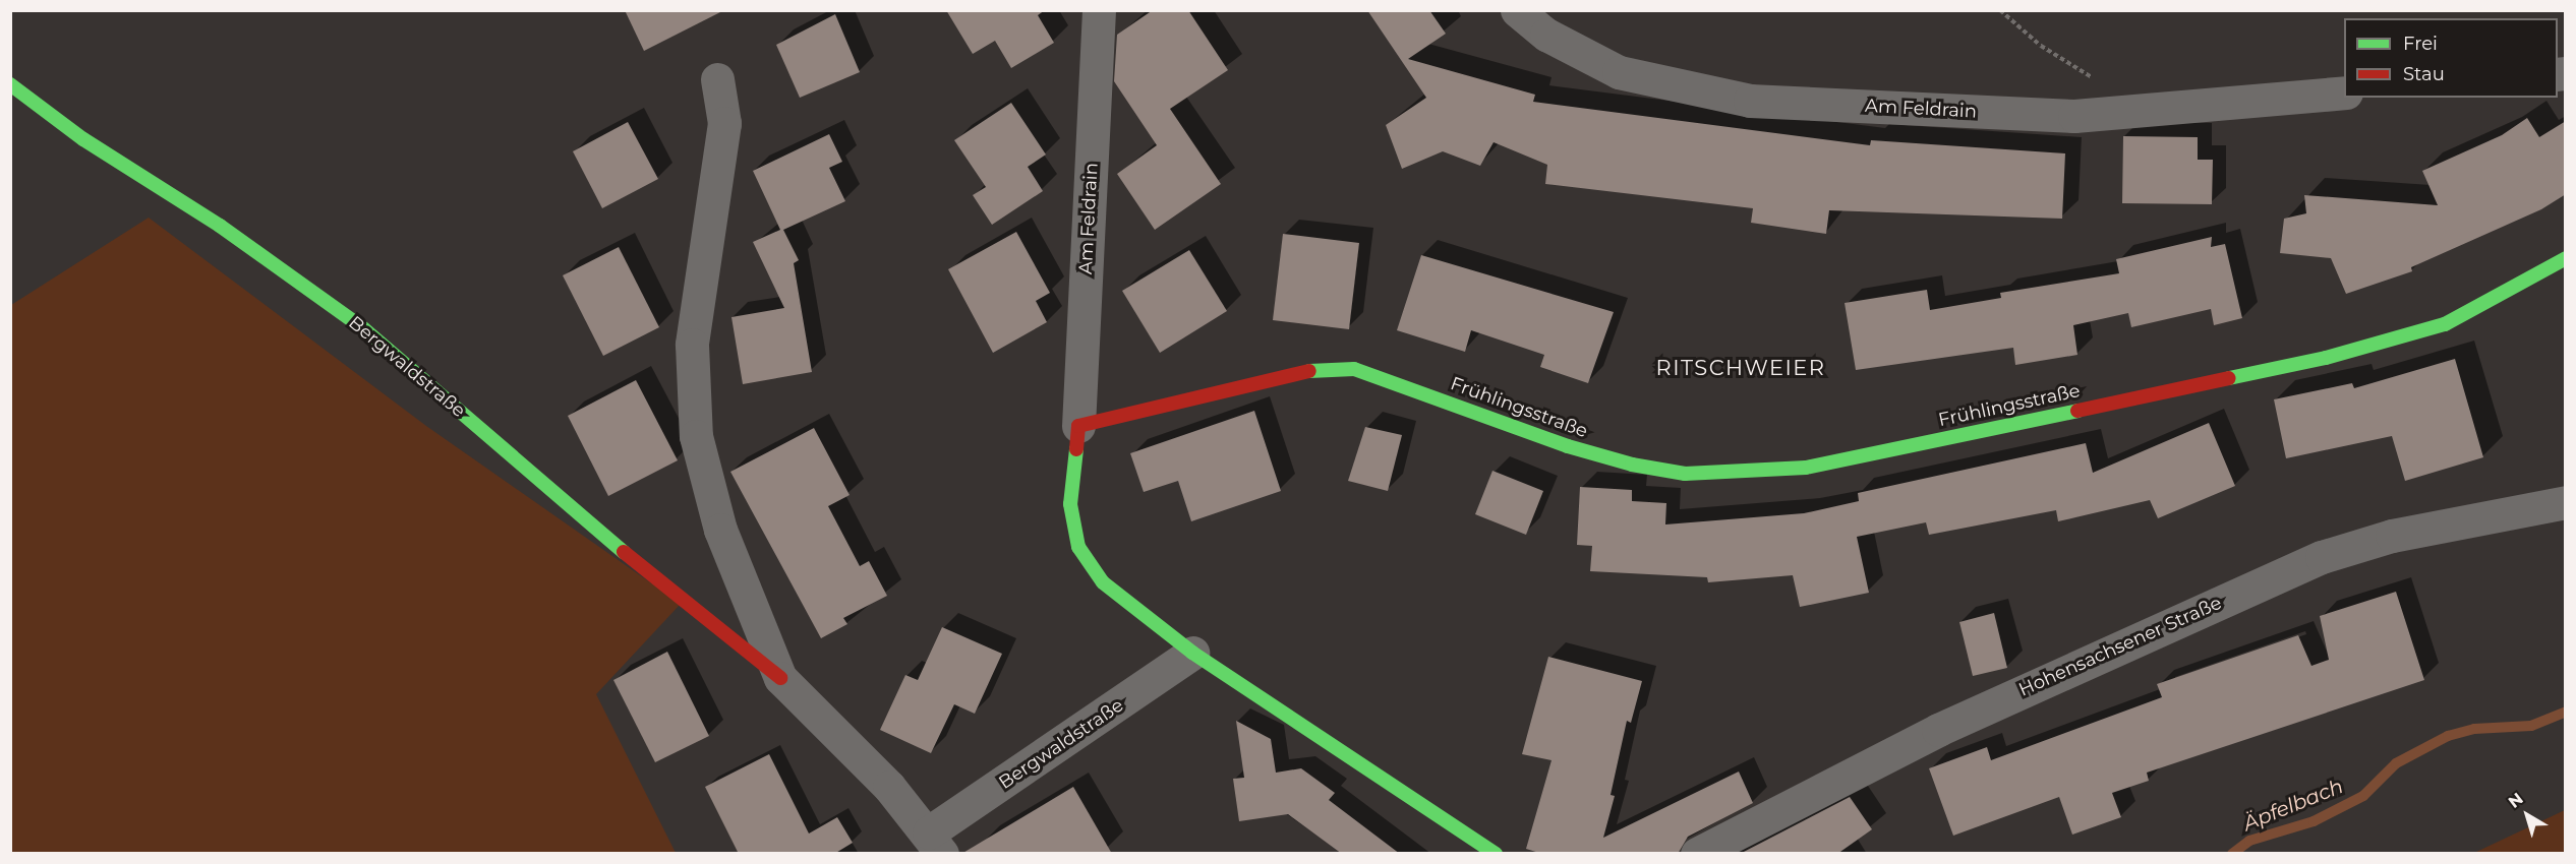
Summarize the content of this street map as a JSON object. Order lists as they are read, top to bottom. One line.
{"streets":{"street":["Am Feldrain","Bergwaldstraße","Frühlingsstraße","Hohensachsener Straße"]},"crossings":[["Am Feldrain","Frühlingsstraße"]],"districts":["RITSCHWEIER"],"water":["Äpfelbach"],"legend":["Frei","Stau"],"north":"top left"}
